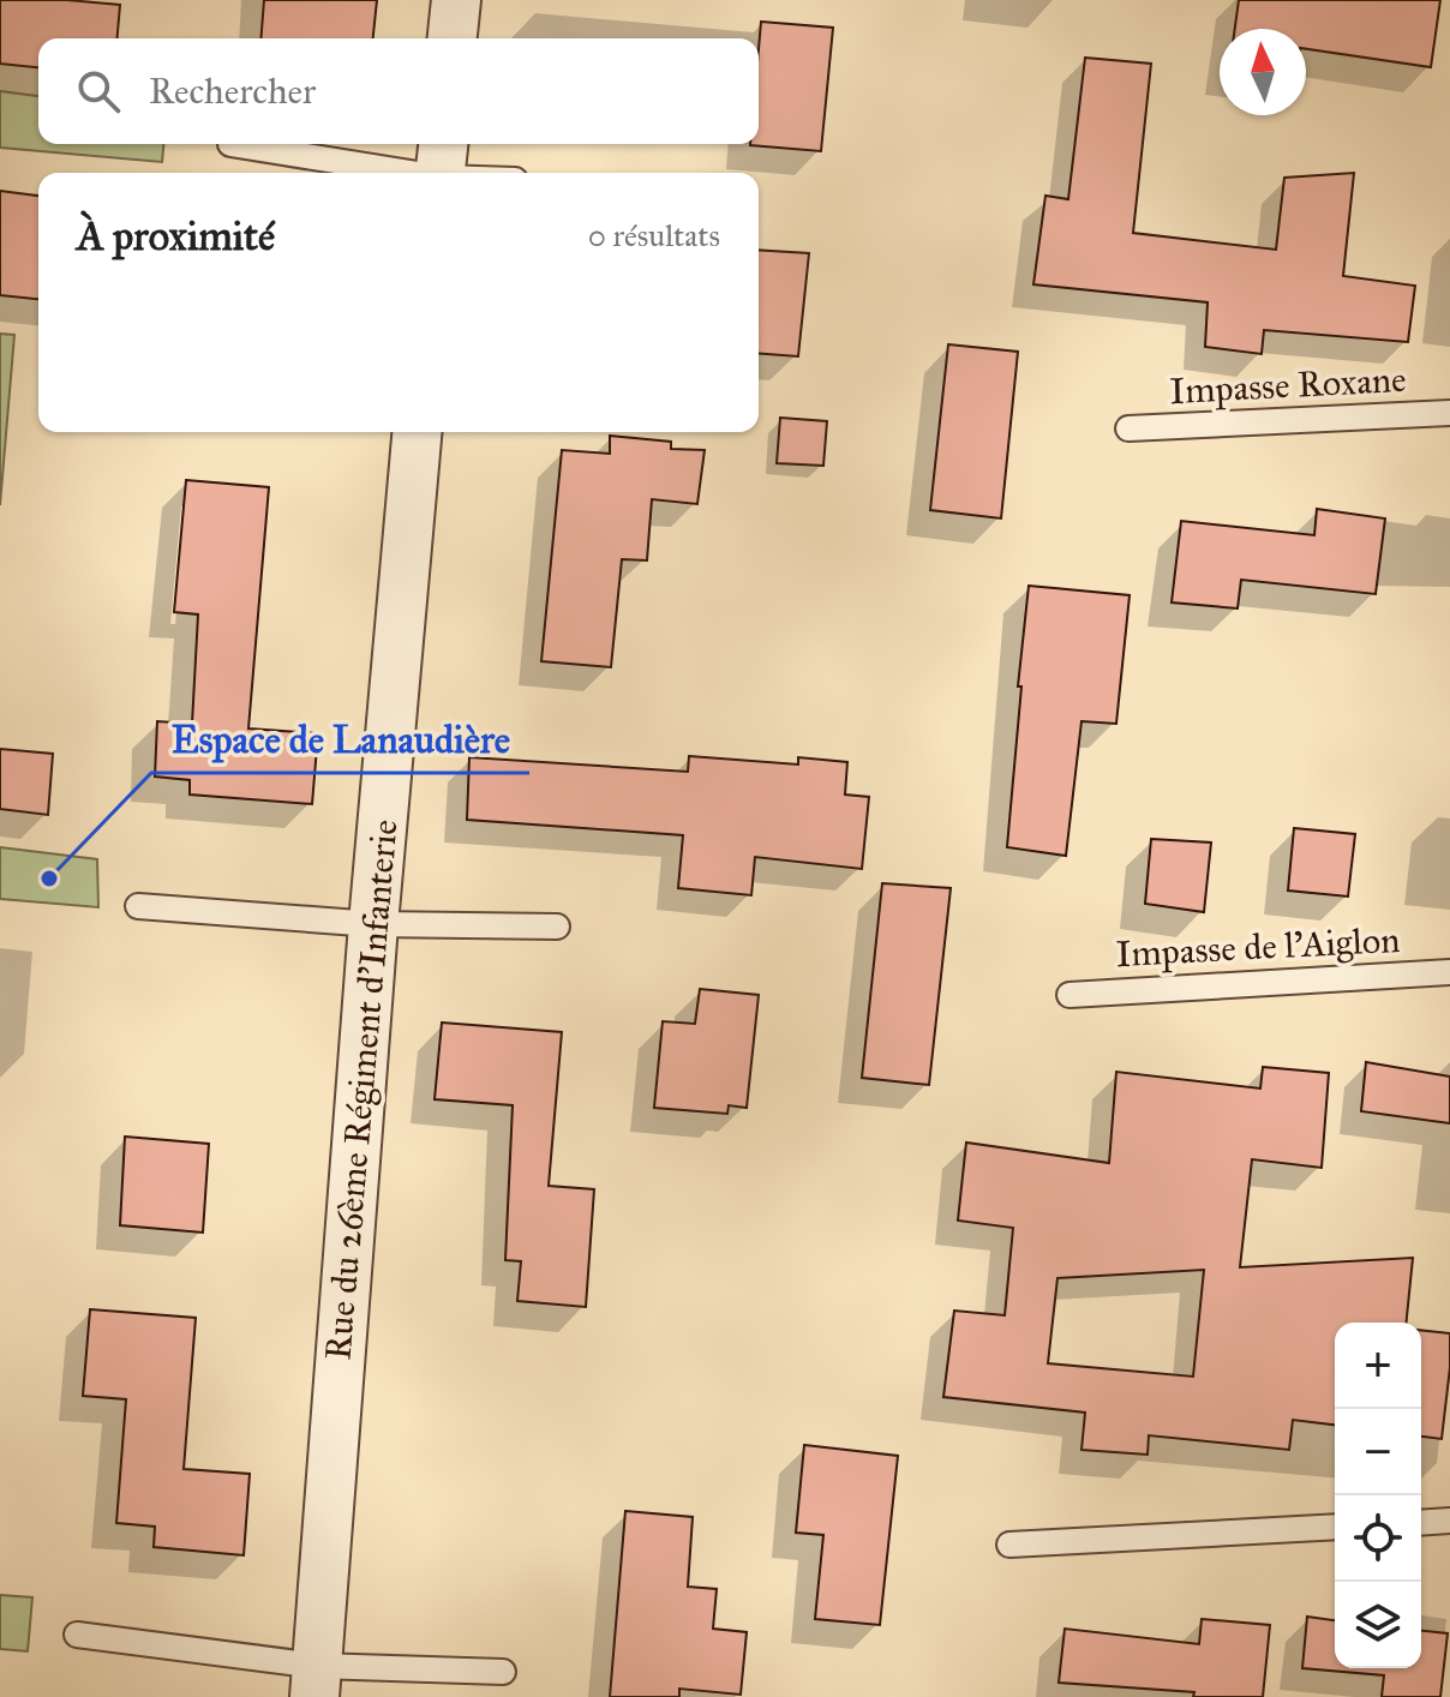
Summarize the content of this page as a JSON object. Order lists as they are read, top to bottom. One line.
{"streets":{"street":["Rue du 26ème Régiment d'Infanterie"],"lane":["Impasse Roxane","Impasse de l'Aiglon"]},"places":["Espace de Lanaudière"],"north":"top","page":{"search":"Rechercher","heading":["À proximité","0 résultats"],"map_buttons":["+","−"]}}
